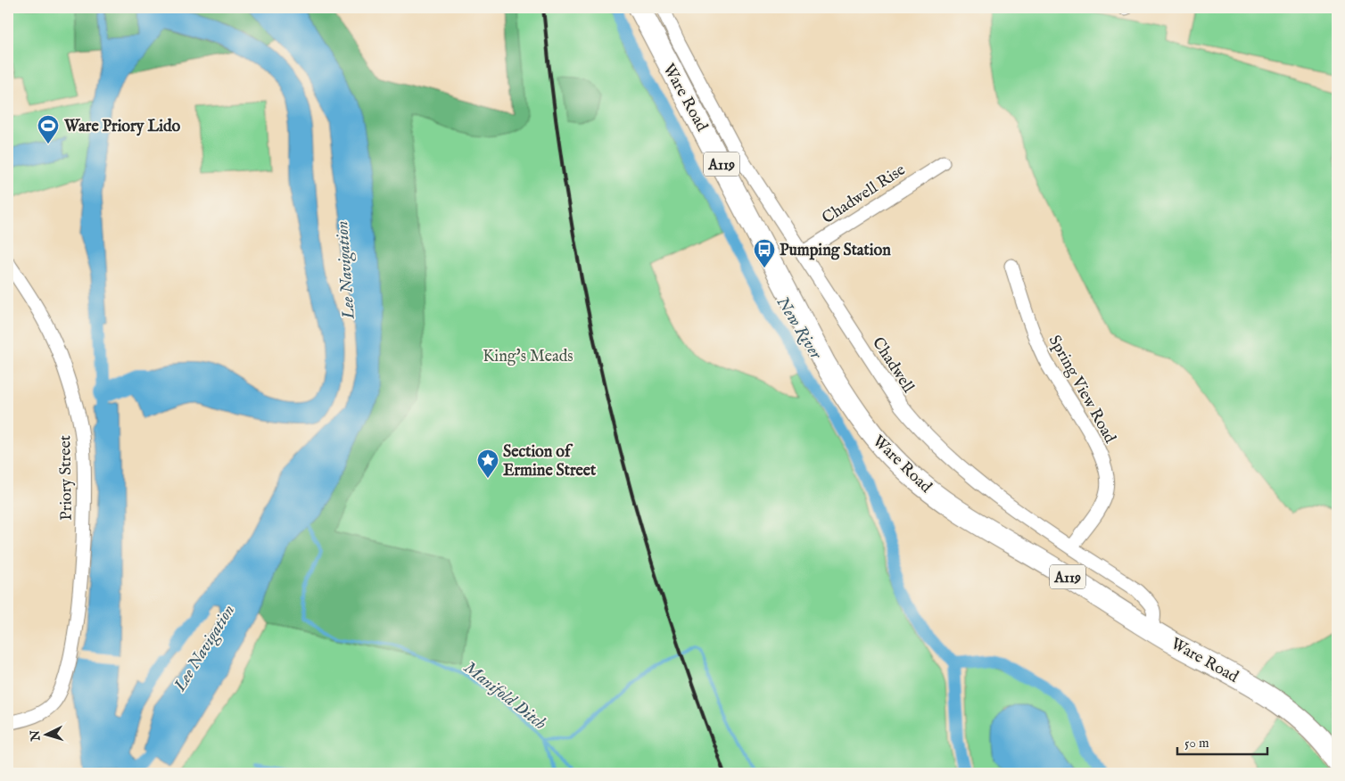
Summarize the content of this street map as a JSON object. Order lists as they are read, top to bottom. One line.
{"streets":{"main road":["Ware Road","A119"],"street":["Chadwell Rise","Chadwell","Spring View Road","Priory Street"]},"crossings":[["Ware Road","Chadwell"],["Chadwell Rise","Chadwell"],["Chadwell","Spring View Road"]],"water":["Lee Navigation","New River","Manifold Ditch"],"parks":["King's Meads"],"places":{"sports":["Ware Priory Lido"],"bus stop":["Pumping Station"],"place":["Section of Ermine Street"]},"scale_bar":"50 m","north":"left"}
